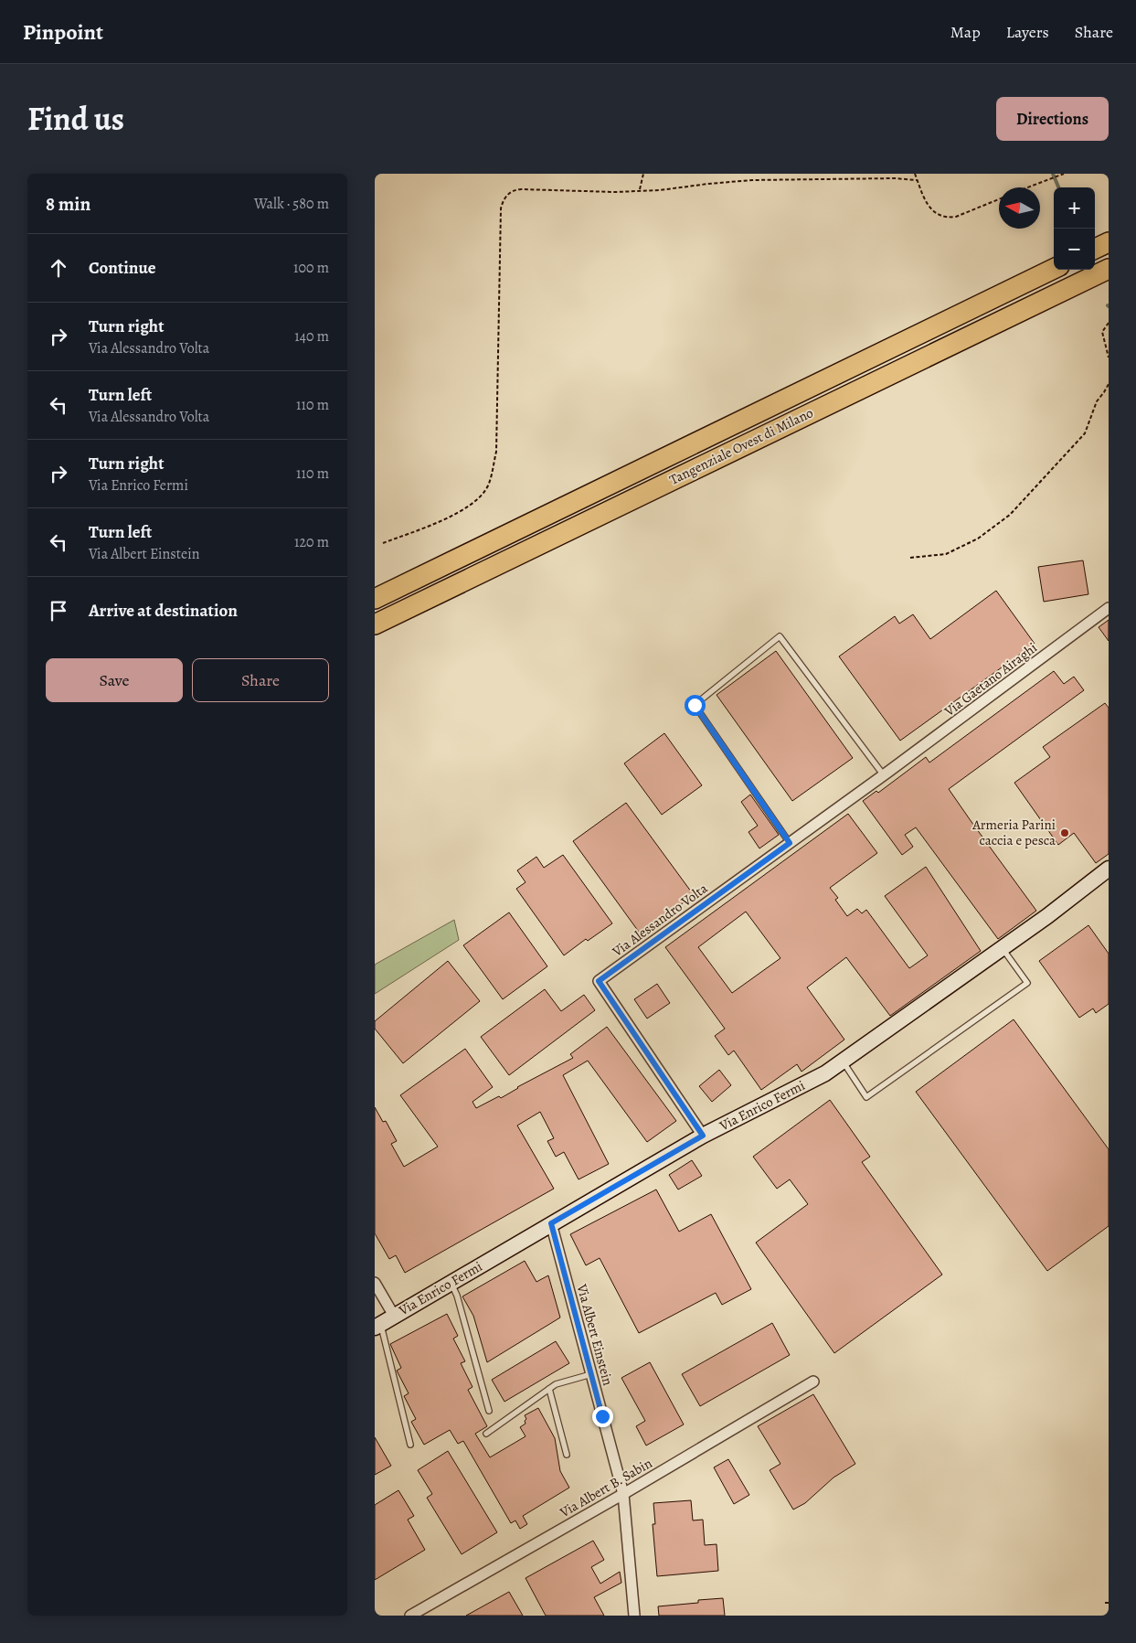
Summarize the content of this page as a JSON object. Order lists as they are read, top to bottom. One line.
{"streets":{"highway":["Tangenziale Ovest di Milano"],"street":["Via Gaetano Airaghi","Via Alessandro Volta","Via Enrico Fermi","Via Albert Einstein","Via Albert B. Sabin"]},"crossings":[["Via Gaetano Airaghi","Via Alessandro Volta"],["Via Alessandro Volta","Via Enrico Fermi"],["Via Enrico Fermi","Via Albert Einstein"],["Via Albert Einstein","Via Albert B. Sabin"]],"places":["Armeria Parini caccia e pesca"],"north":"left","page":{"header":"Pinpoint","nav":["Map","Layers","Share"],"title":"Find us","buttons":["Directions",["Save","Share"]],"heading":["8 min","Walk · 580 m"],"map_buttons":["+","−"],"list":[["Continue","100 m"],["Turn right","Via Alessandro Volta","140 m"],["Turn left","Via Alessandro Volta","110 m"],["Turn right","Via Enrico Fermi","110 m"],["Turn left","Via Albert Einstein","120 m"],"Arrive at destination"]}}
